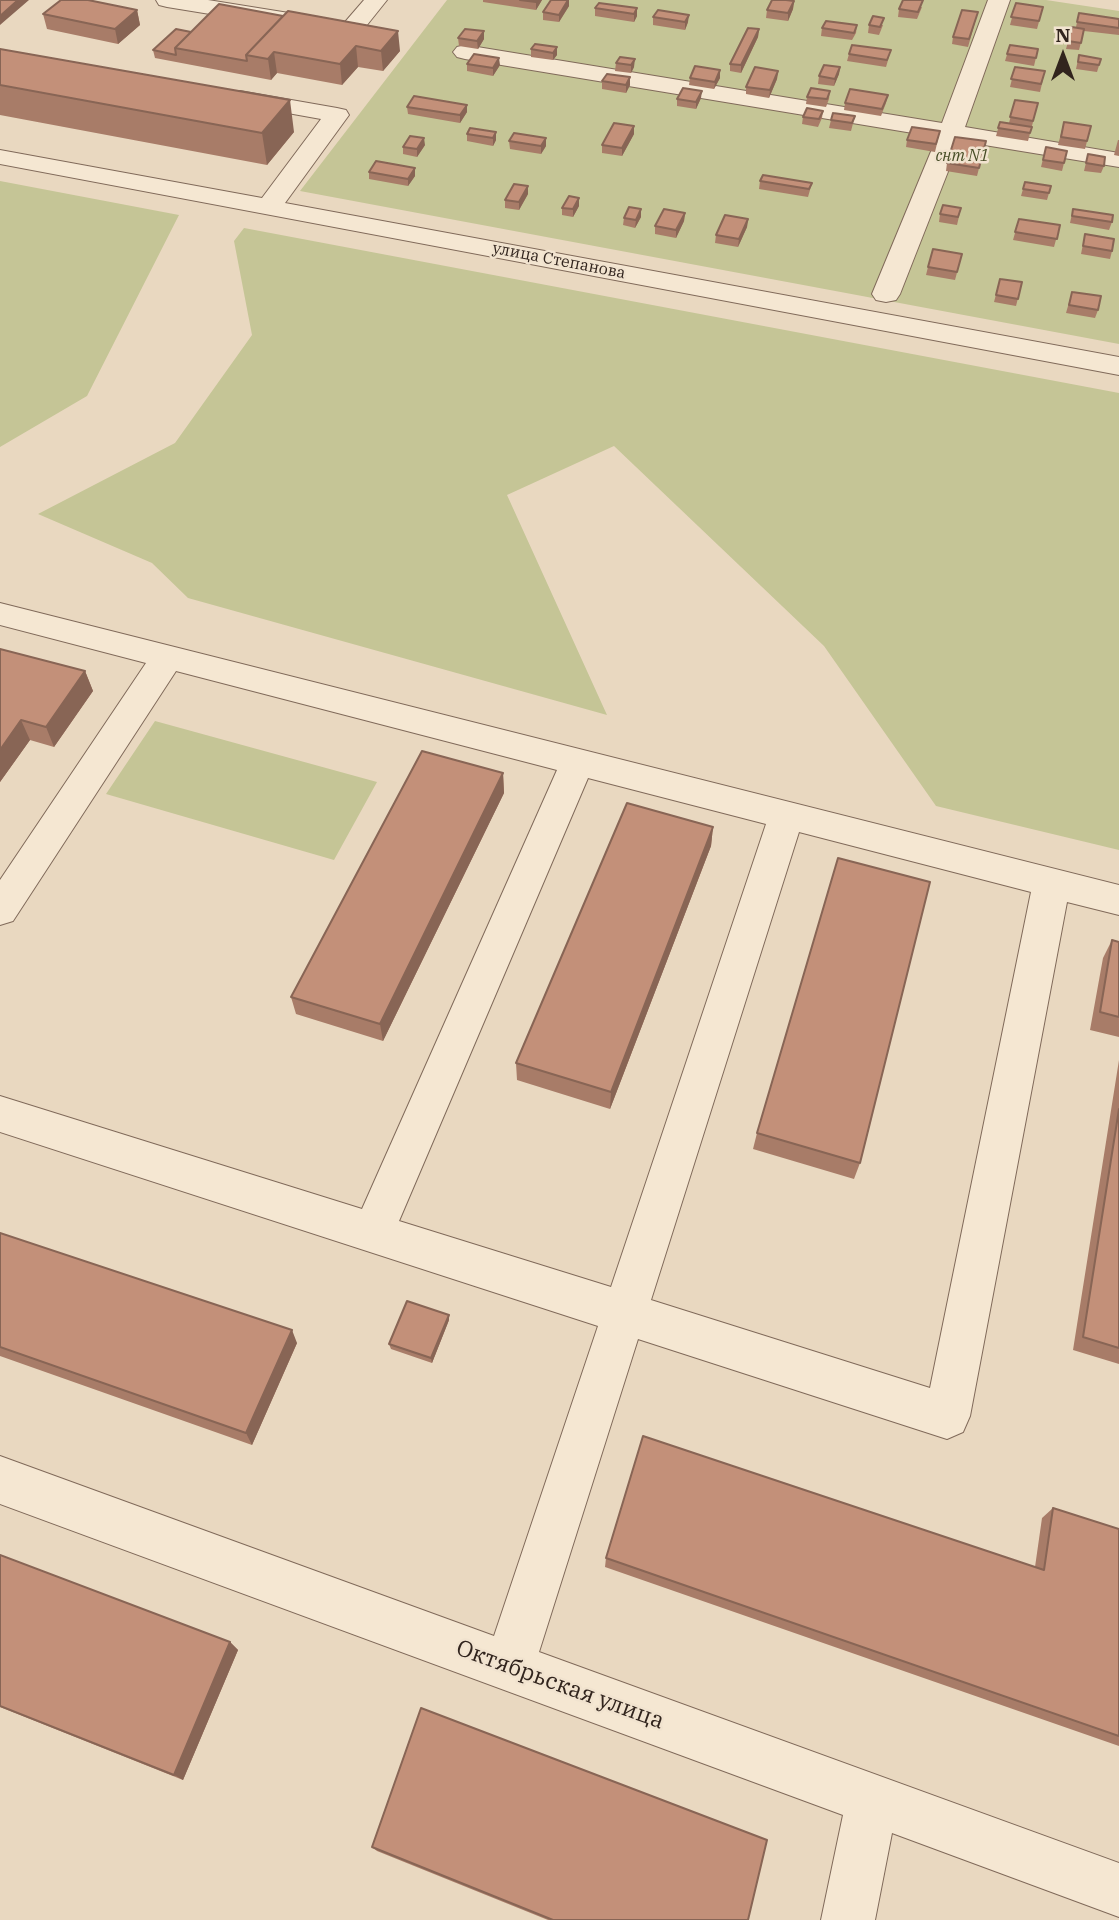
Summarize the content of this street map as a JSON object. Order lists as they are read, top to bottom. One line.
{"streets":{"street":["улица Степанова","Октябрьская улица"]},"parks":["снт N1"],"north":"top"}
